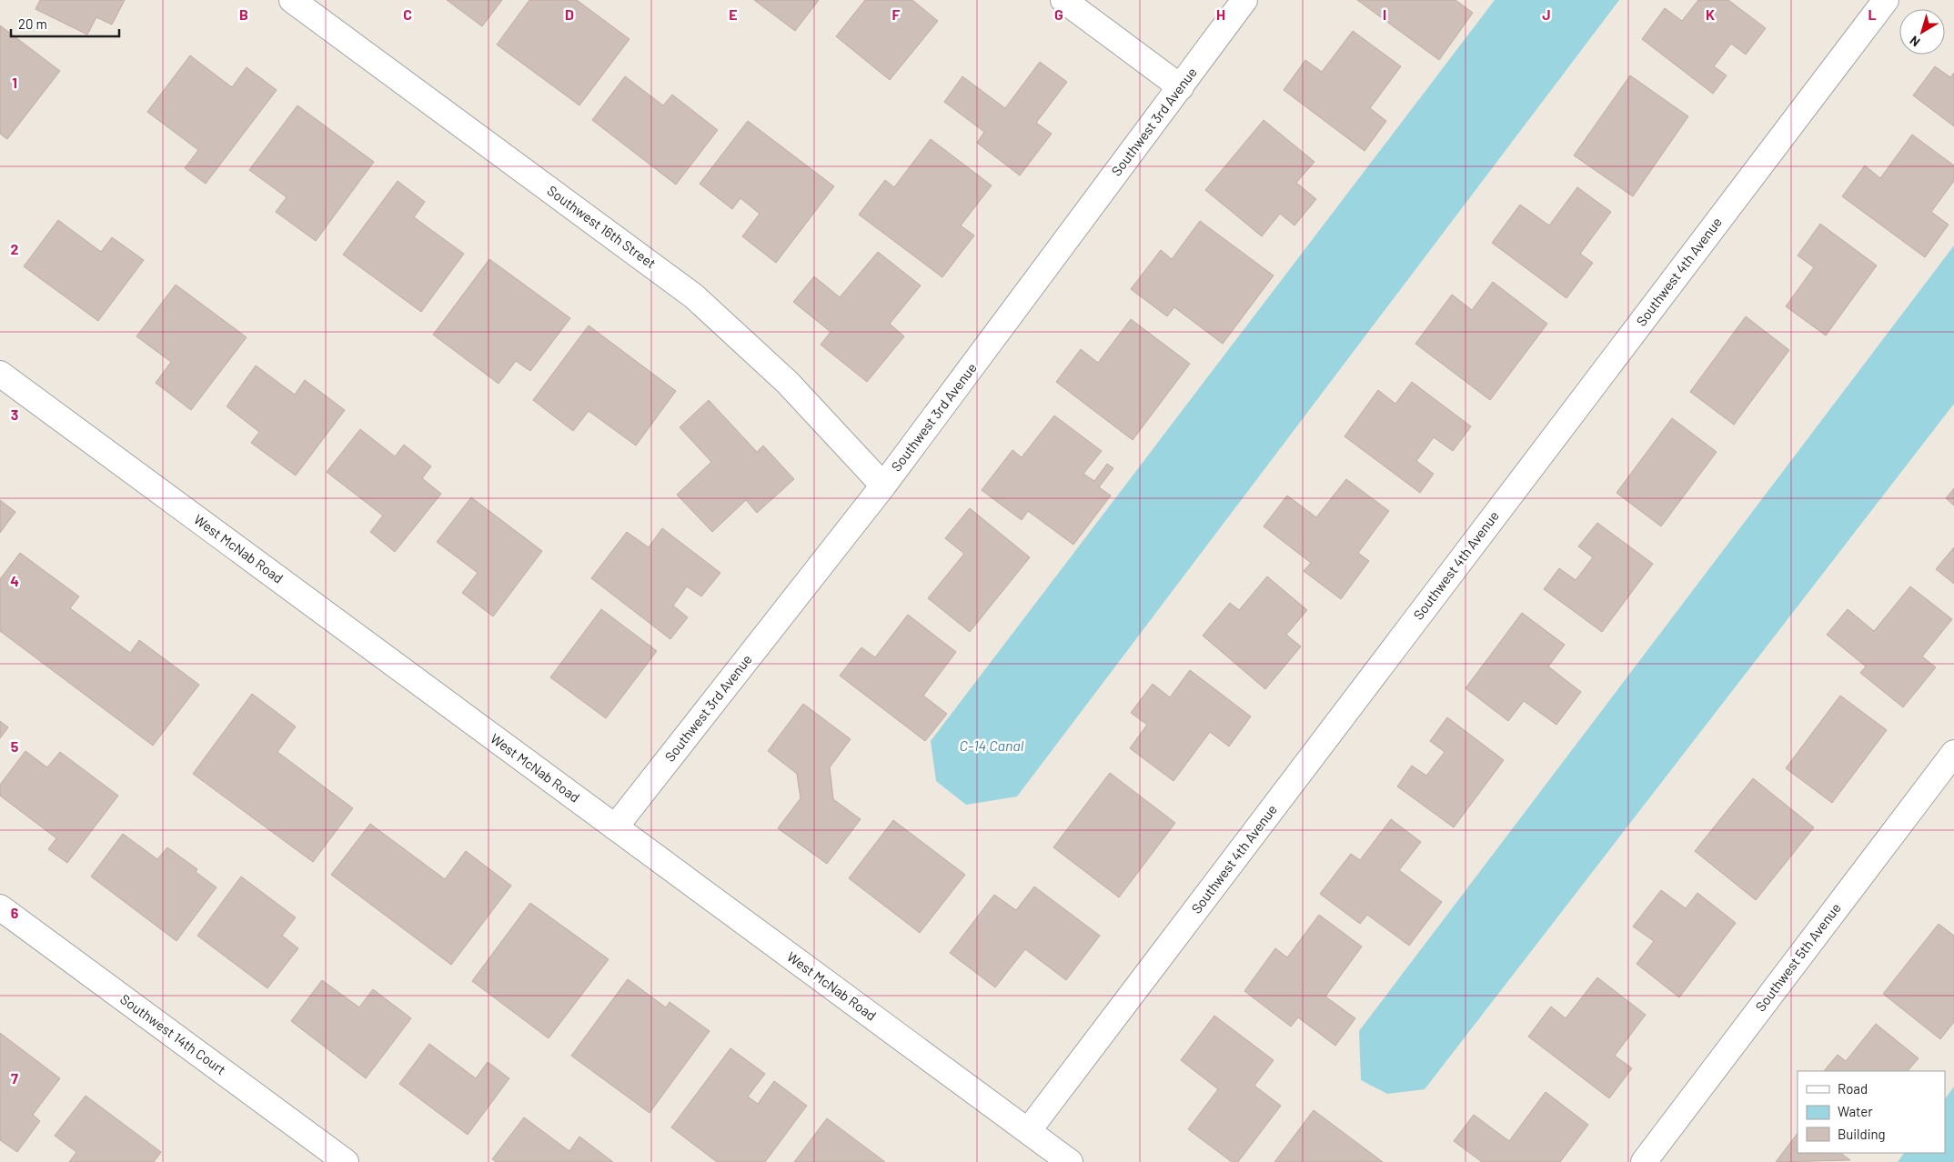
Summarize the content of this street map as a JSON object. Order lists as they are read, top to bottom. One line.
{"streets":{"street":["Southwest 3rd Avenue","Southwest 16th Street","Southwest 4th Avenue","West McNab Road","Southwest 5th Avenue","Southwest 14th Court"]},"crossings":[["Southwest 3rd Avenue","Southwest 16th Street"],["Southwest 3rd Avenue","West McNab Road"],["Southwest 4th Avenue","West McNab Road"]],"water":["C-14 Canal"],"legend":["Road","Water","Building"],"scale_bar":"20 m","north":"bottom left","grid":{"columns":["B","C","D","E","F","G","H","I","J","K","L"],"rows":["1","2","3","4","5","6","7"]}}
